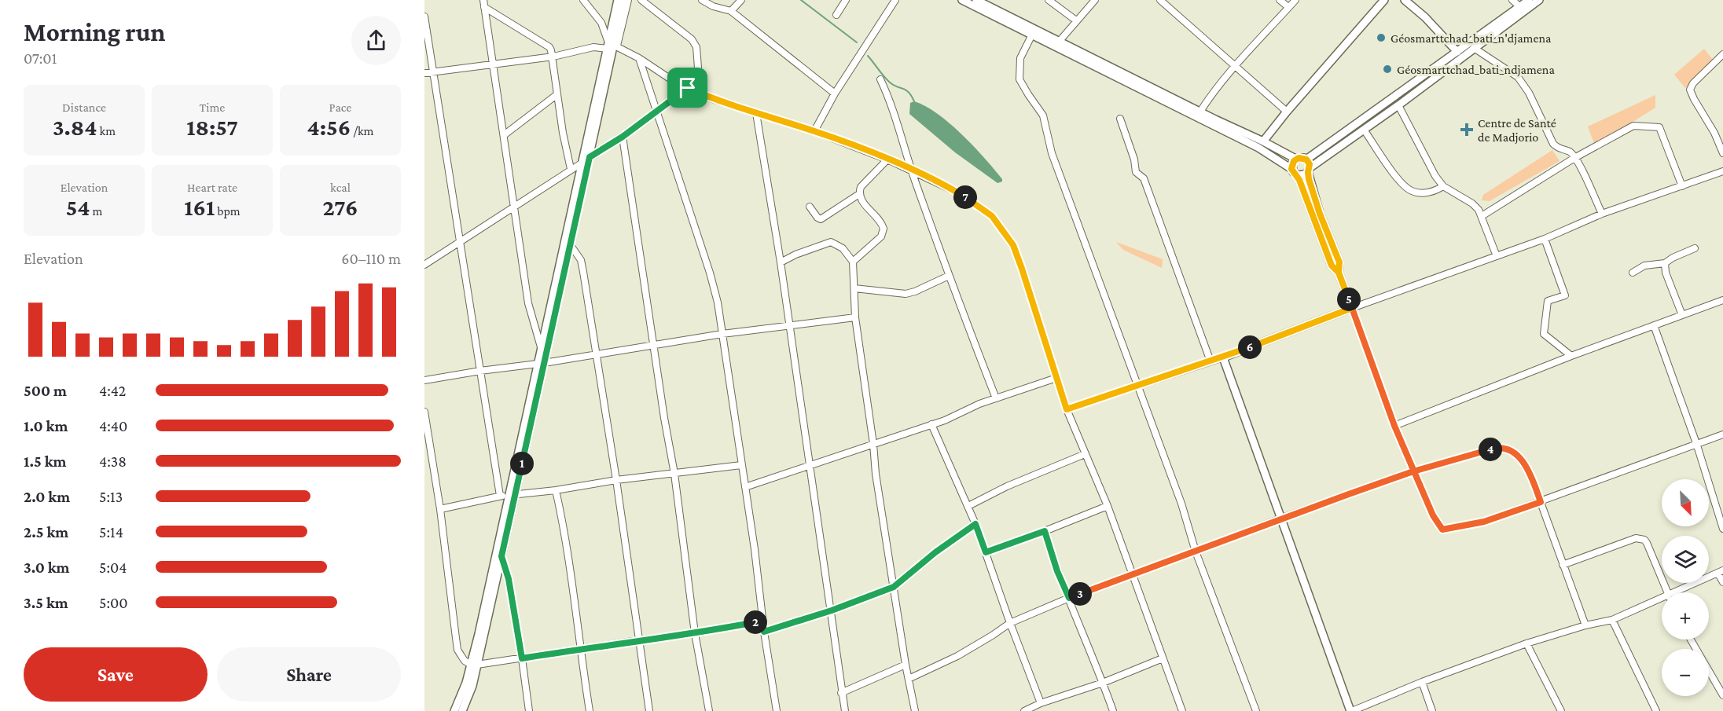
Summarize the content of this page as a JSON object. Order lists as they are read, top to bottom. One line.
{"places":{"other":["Géosmarttchad_bati_n'djamena","Géosmarttchad_bati_ndjamena"],"health":["Centre de Santé de Madjorio"]},"north":"bottom right","page":{"heading":["Morning run","07:01"],"stats":[["Distance","3.84 km"],["Time","18:57"],["Pace","4:56 /km"],["Elevation","54 m"],["Heart rate","161 bpm"],["kcal","276"]],"pins":["7","5","6","4","1","3","2"],"chart":["Elevation","60–110 m"],"list":[{"name":"500 m","note":"4:42"},{"name":"1.0 km","note":"4:40"},{"name":"1.5 km","note":"4:38"},{"name":"2.0 km","note":"5:13"},{"name":"2.5 km","note":"5:14"},{"name":"3.0 km","note":"5:04"},{"name":"3.5 km","note":"5:00"}],"map_buttons":["+","−"],"buttons":["Save","Share"]}}
